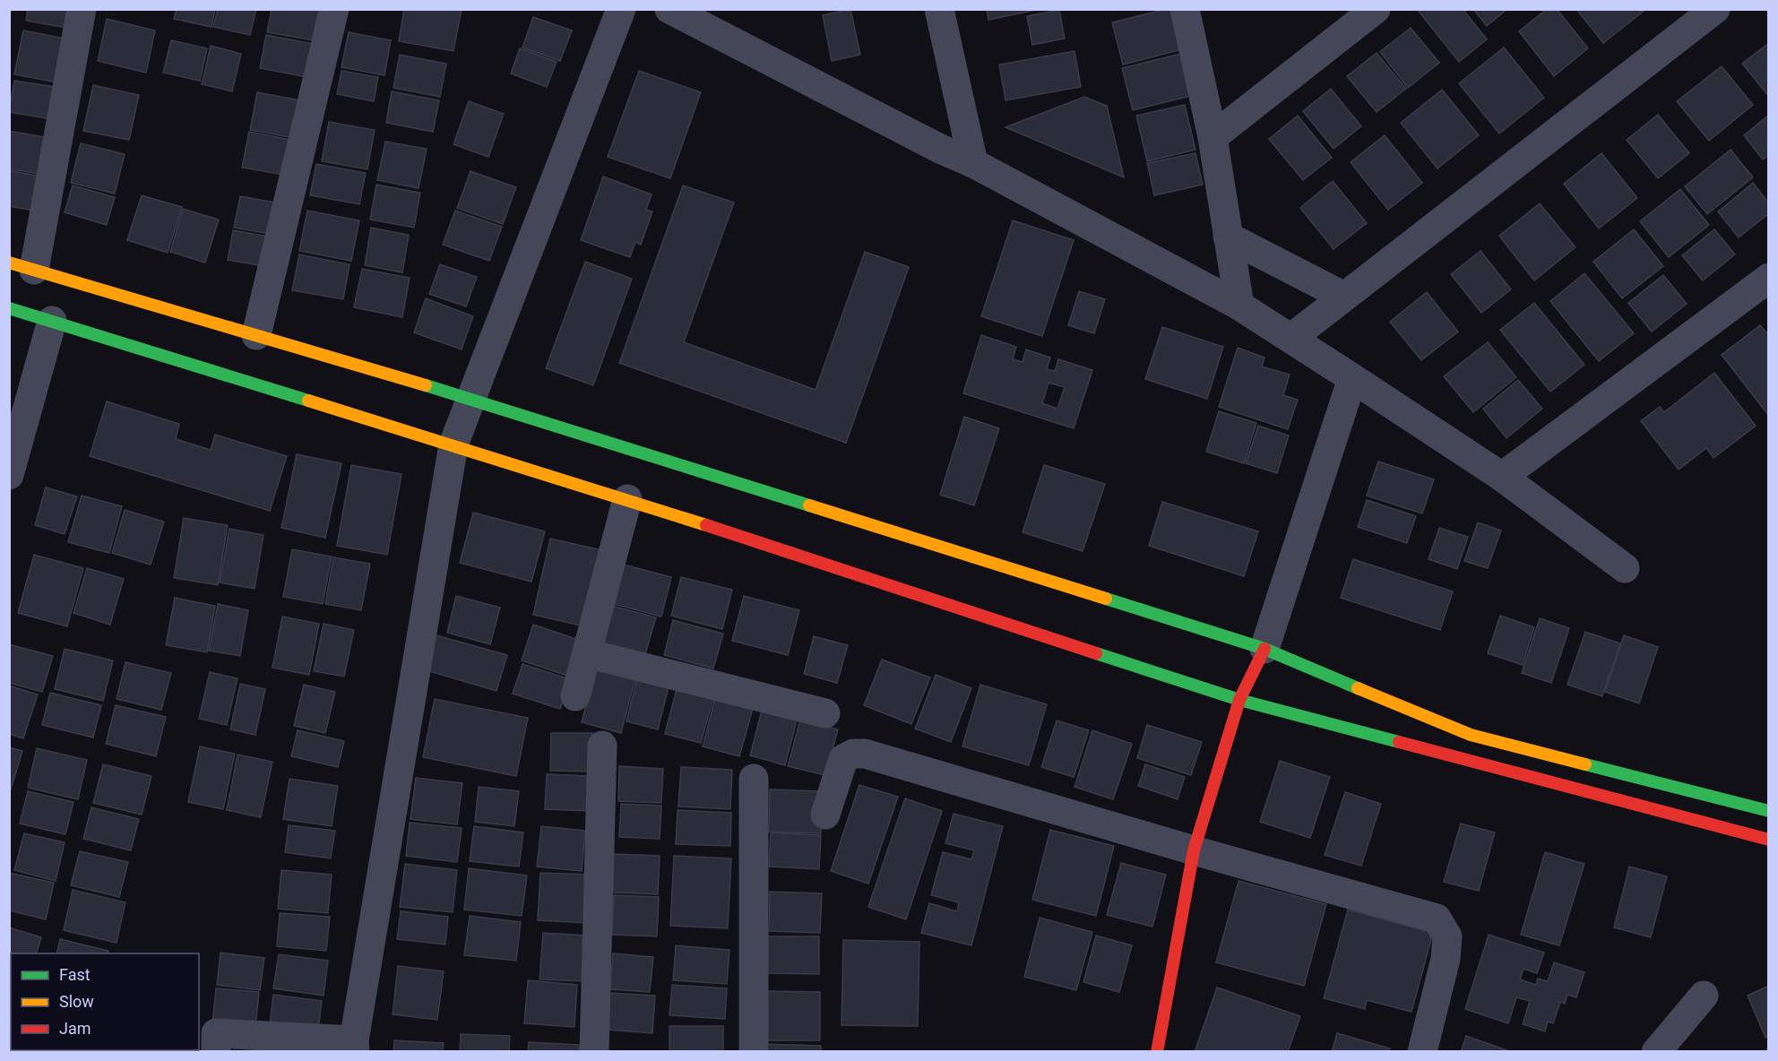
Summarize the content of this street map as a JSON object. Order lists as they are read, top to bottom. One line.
{"legend":["Fast","Slow","Jam"]}
